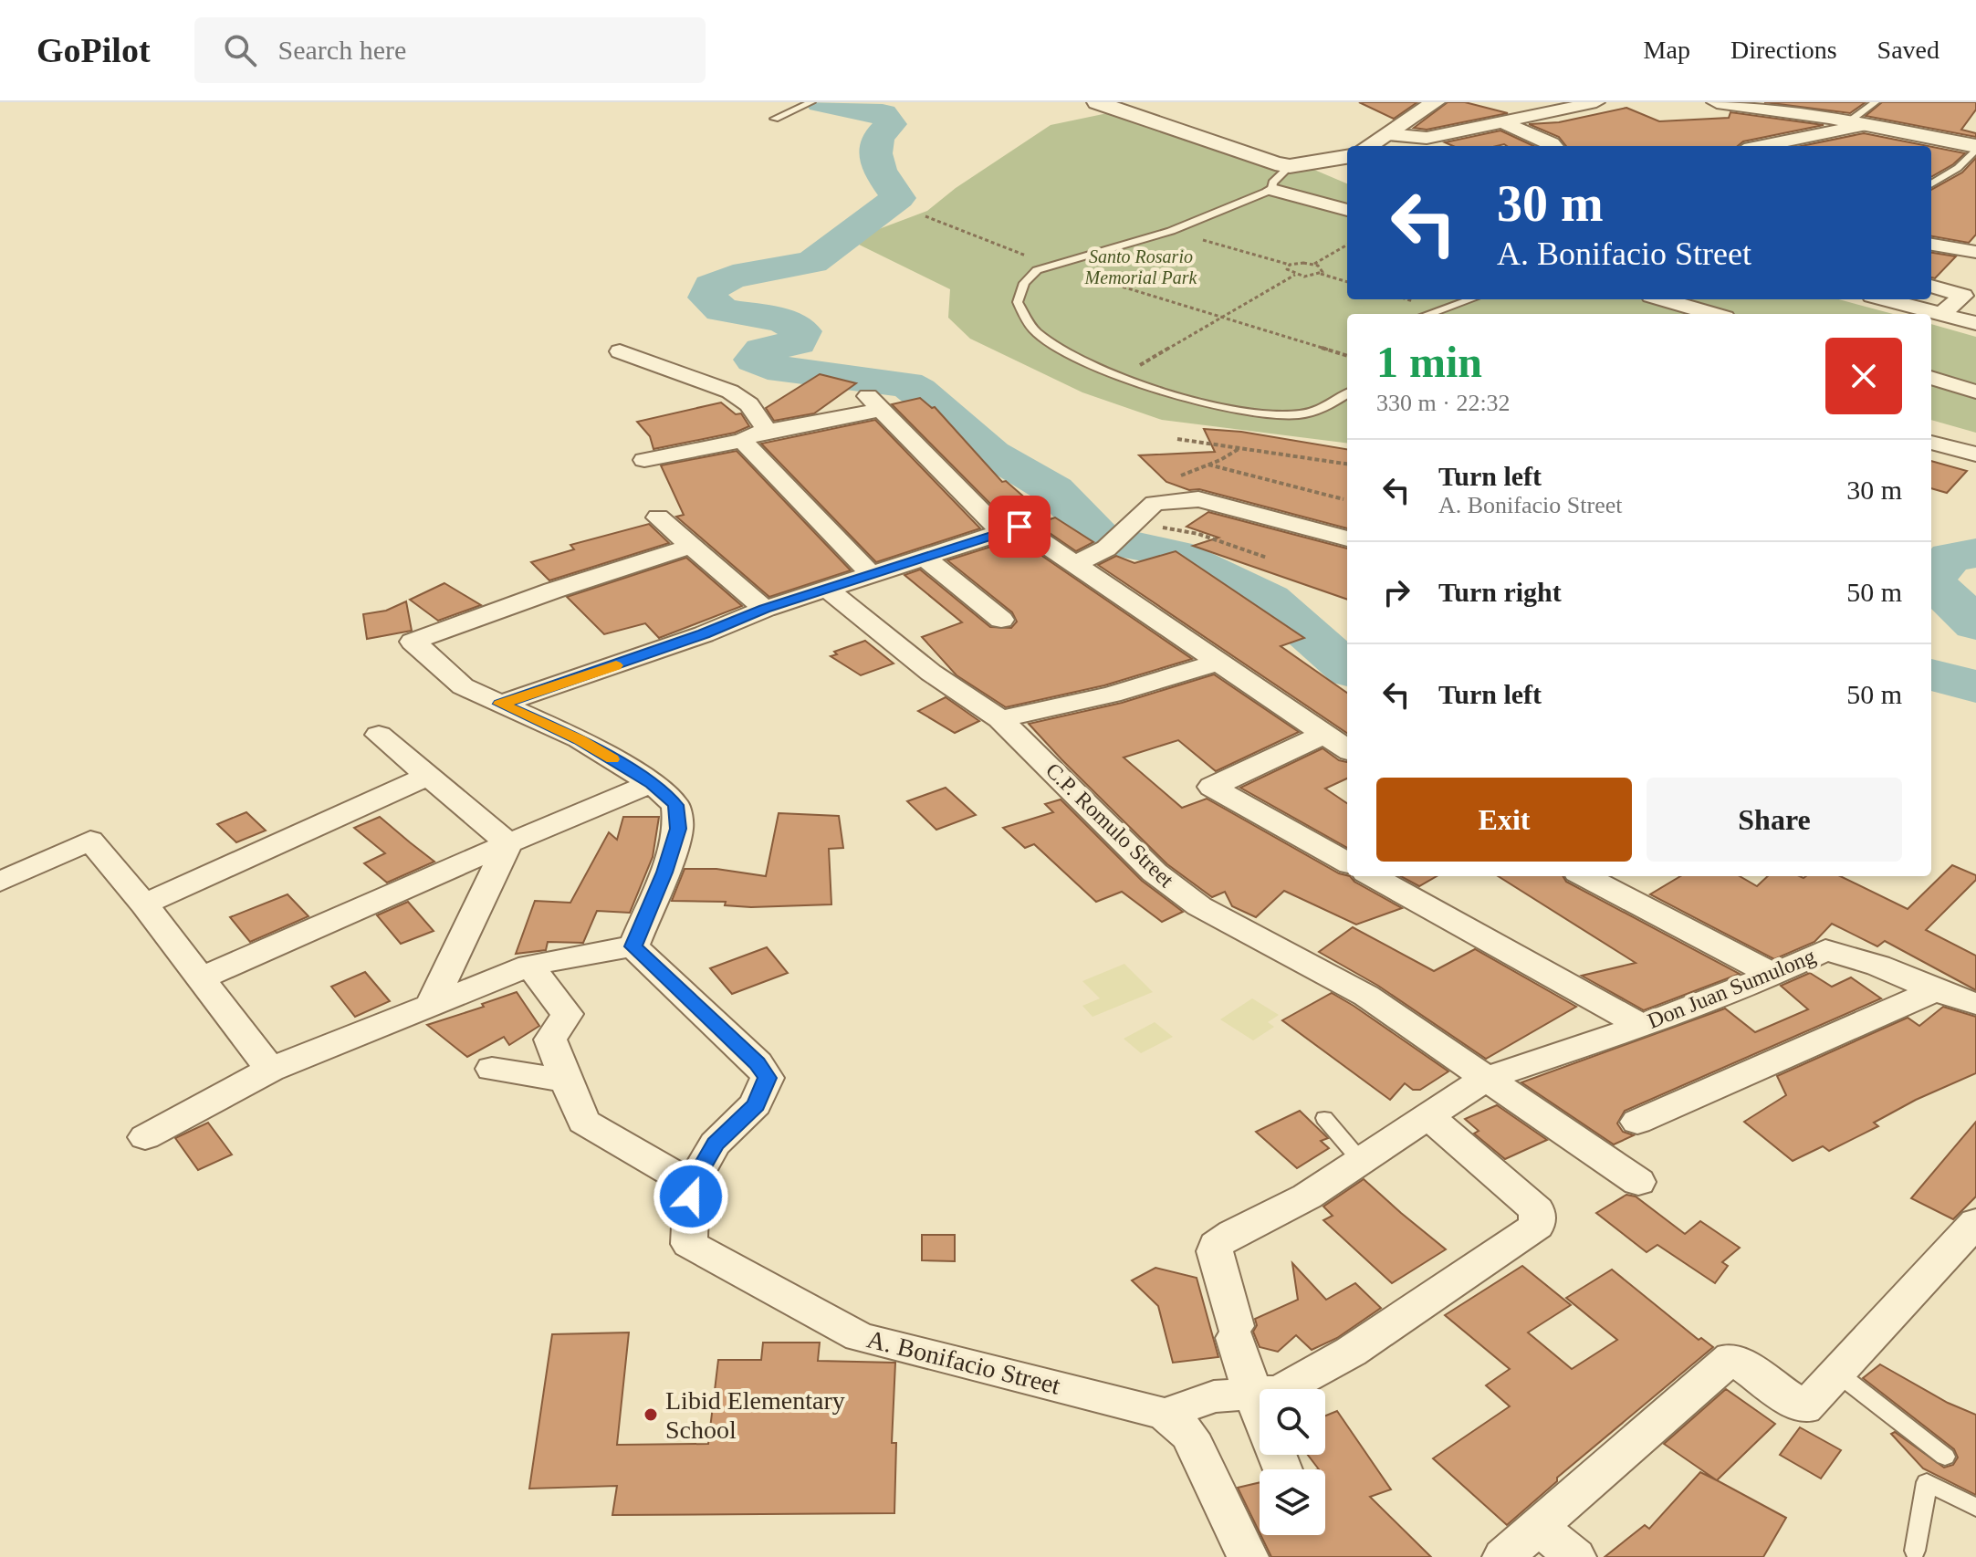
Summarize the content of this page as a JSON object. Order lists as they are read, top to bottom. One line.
{"streets":{"street":["C.P. Romulo Street","Don Juan Sumulong","A. Bonifacio Street"]},"crossings":[["C.P. Romulo Street","Don Juan Sumulong"]],"parks":["Santo Rosario Memorial Park"],"places":["Libid Elementary School"],"page":{"header":"GoPilot","search":"Search here","nav":["Map","Directions","Saved"],"turn":["30 m","A. Bonifacio Street"],"heading":["1 min","330 m · 22:32"],"list":[{"name":"Turn left","note":"A. Bonifacio Street","value":"30 m"},{"name":"Turn right","value":"50 m"},{"name":"Turn left","value":"50 m"}],"buttons":["Exit","Share"]}}
